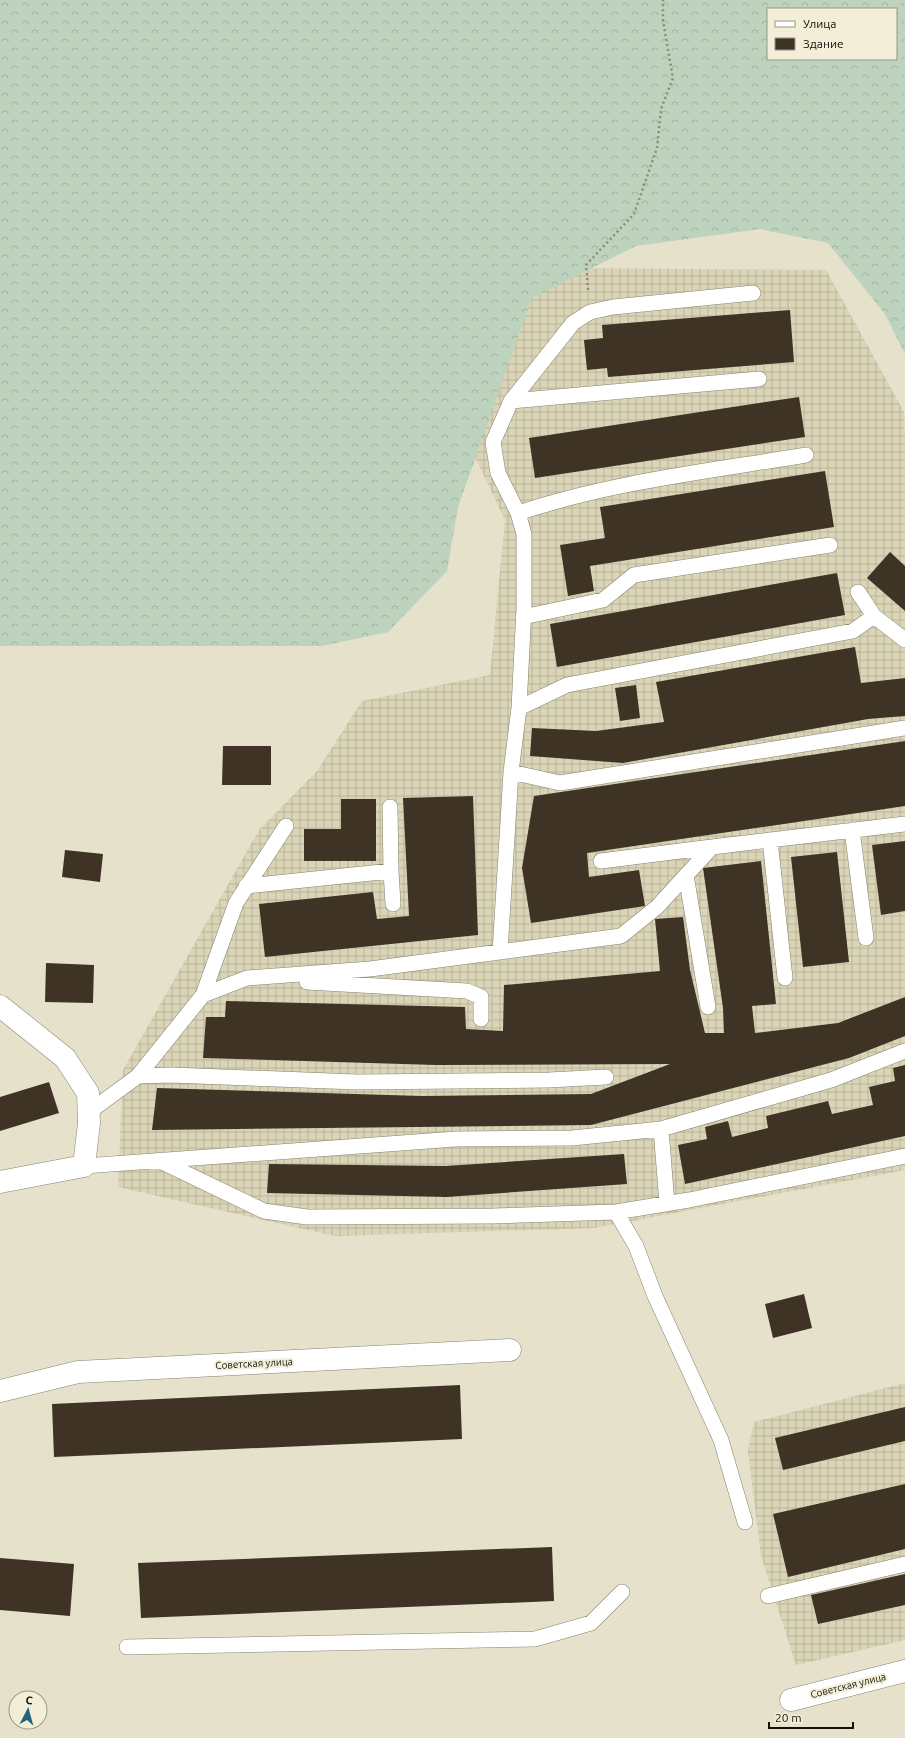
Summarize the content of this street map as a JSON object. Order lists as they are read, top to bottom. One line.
{"streets":{"street":["Советская улица"]},"legend":["Улица","Здание"],"scale_bar":"20 m","north":"top"}
